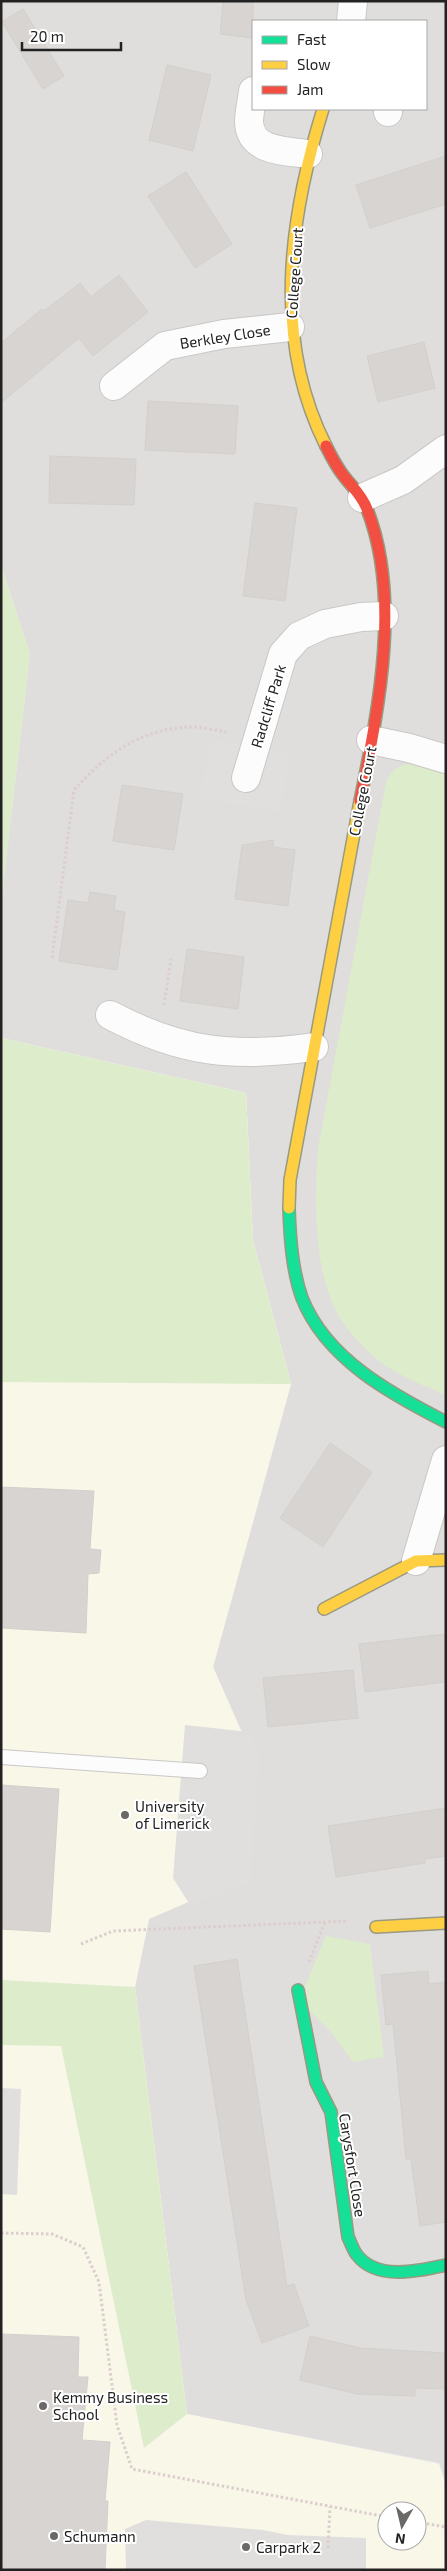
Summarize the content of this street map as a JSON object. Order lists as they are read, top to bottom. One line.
{"streets":{"street":["College Court","Berkley Close","Radcliff Park","Carysfort Close"]},"crossings":[["College Court","Berkley Close"],["College Court","Radcliff Park"]],"places":["University of Limerick","Kemmy Business School","Schumann","Carpark 2"],"legend":["Fast","Slow","Jam"],"scale_bar":"20 m","north":"bottom"}
